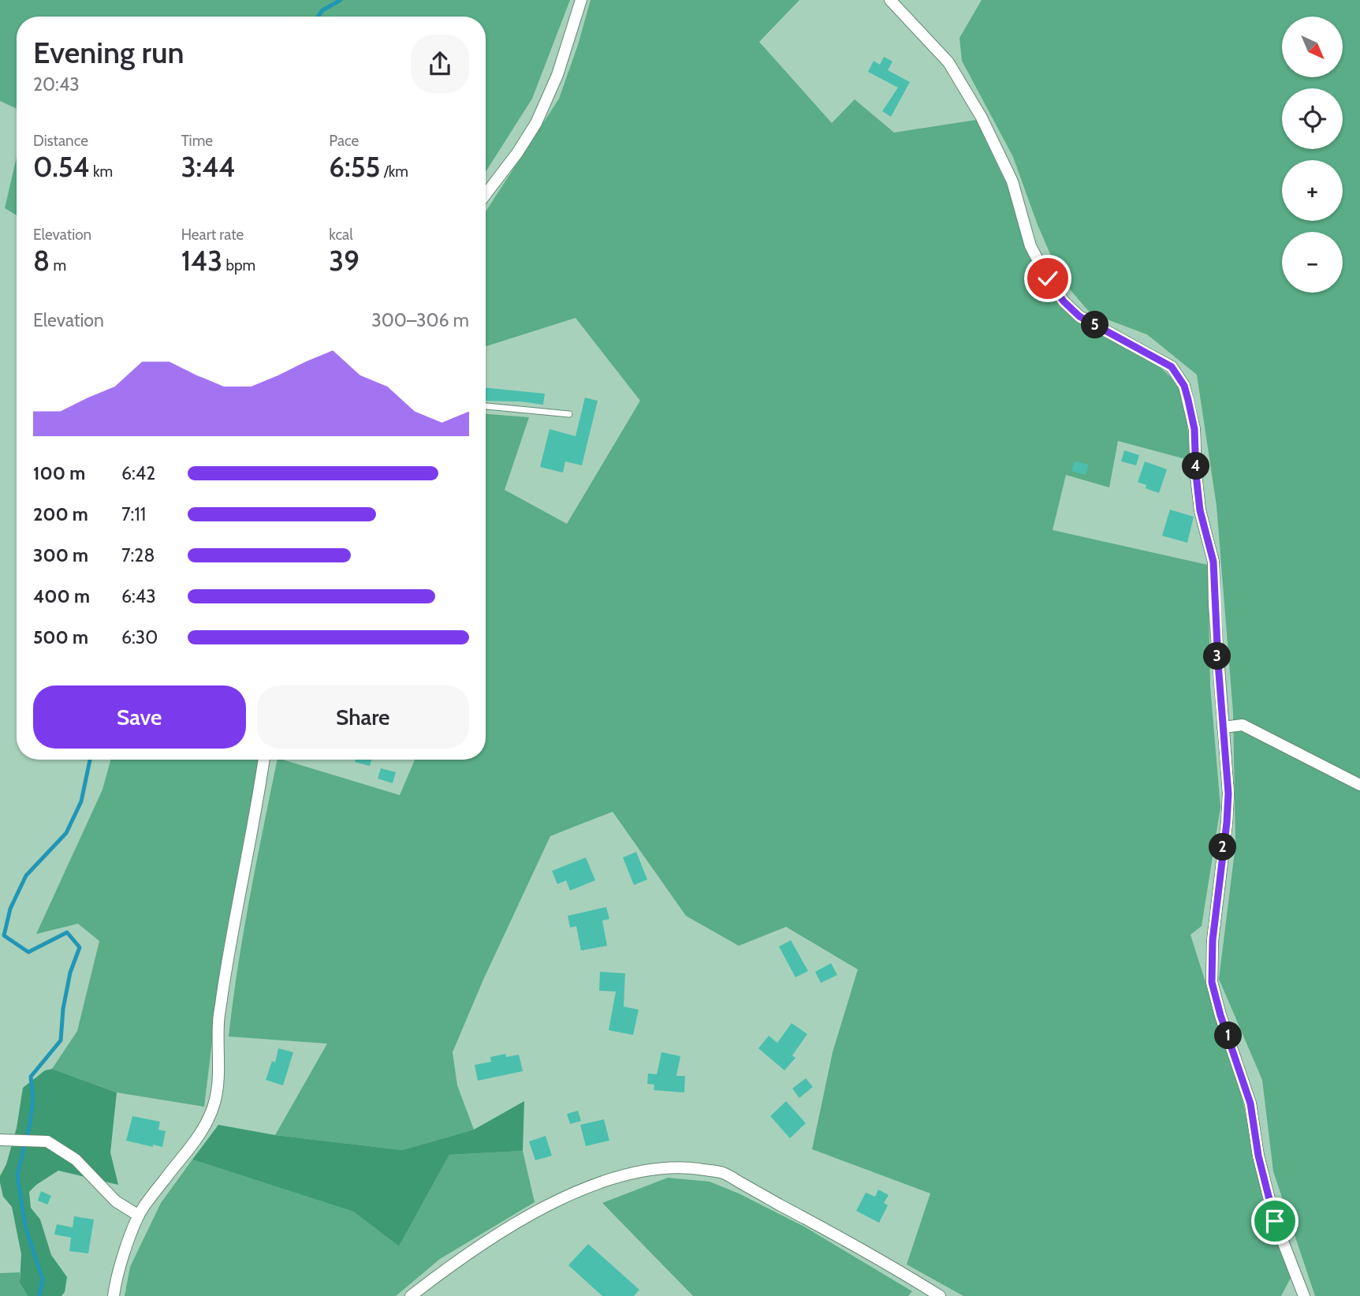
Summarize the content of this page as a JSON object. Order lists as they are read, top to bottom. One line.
{"north":"bottom right","page":{"map_buttons":["+","−"],"heading":["Evening run","20:43"],"stats":[["Distance","0.54 km"],["Time","3:44"],["Pace","6:55 /km"],["Elevation","8 m"],["Heart rate","143 bpm"],["kcal","39"]],"chart":["Elevation","300–306 m"],"pins":["5","4","3","2","1"],"list":[{"name":"100 m","note":"6:42"},{"name":"200 m","note":"7:11"},{"name":"300 m","note":"7:28"},{"name":"400 m","note":"6:43"},{"name":"500 m","note":"6:30"}],"buttons":["Save","Share"]}}
